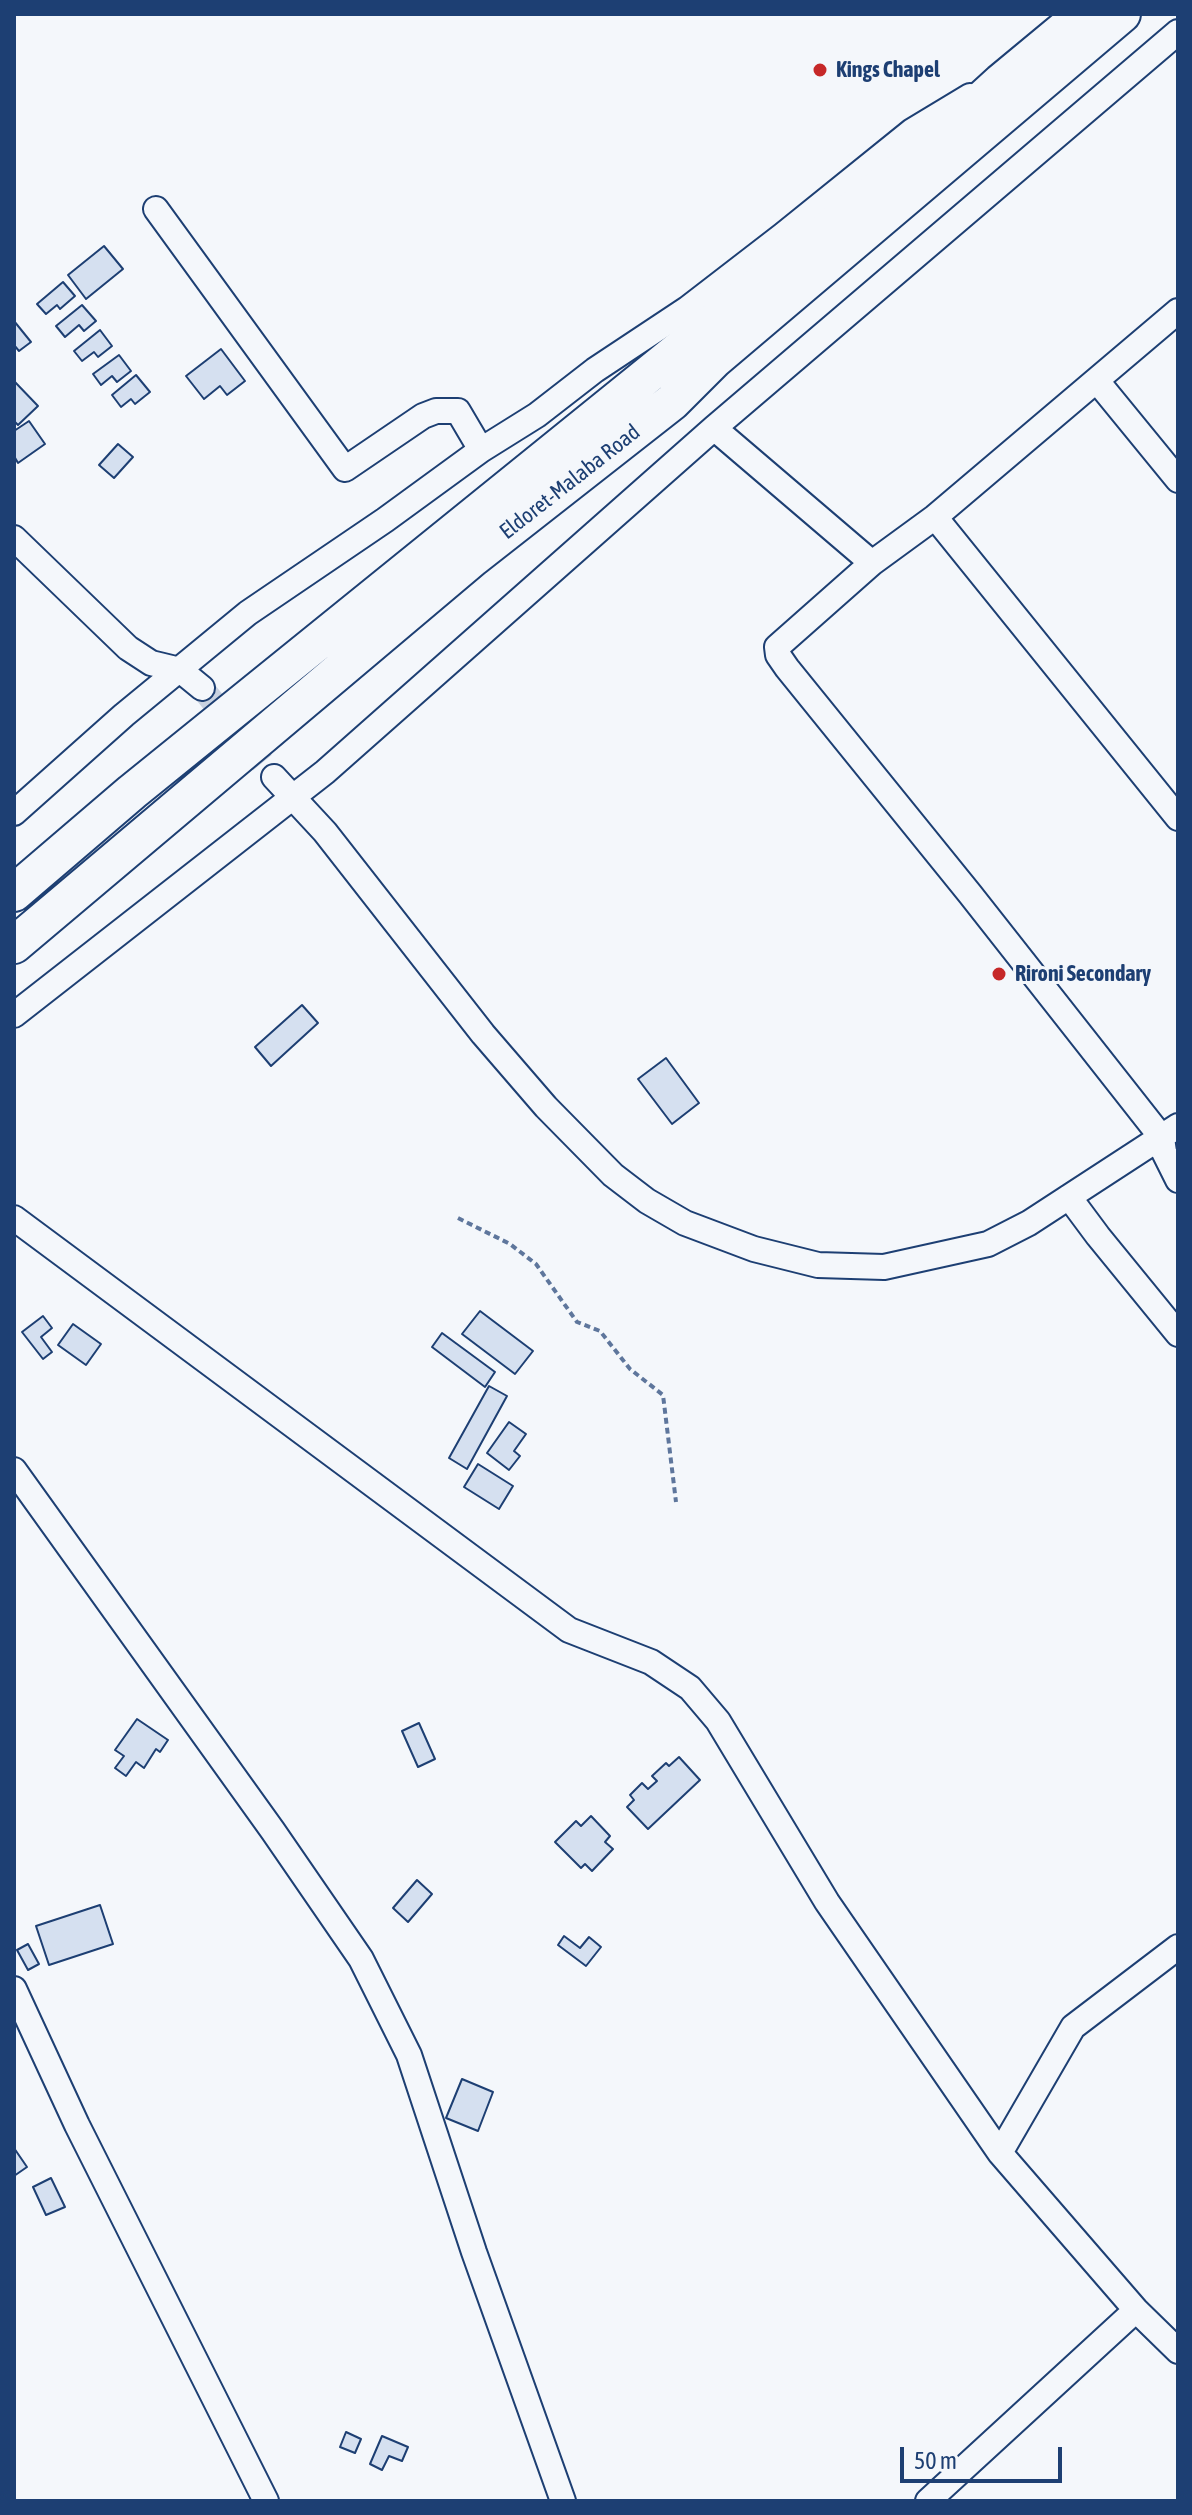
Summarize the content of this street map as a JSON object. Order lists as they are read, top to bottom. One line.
{"streets":{"highway":["Eldoret-Malaba Road"]},"places":["Kings Chapel","Rironi Secondary"],"scale_bar":"50 m"}
